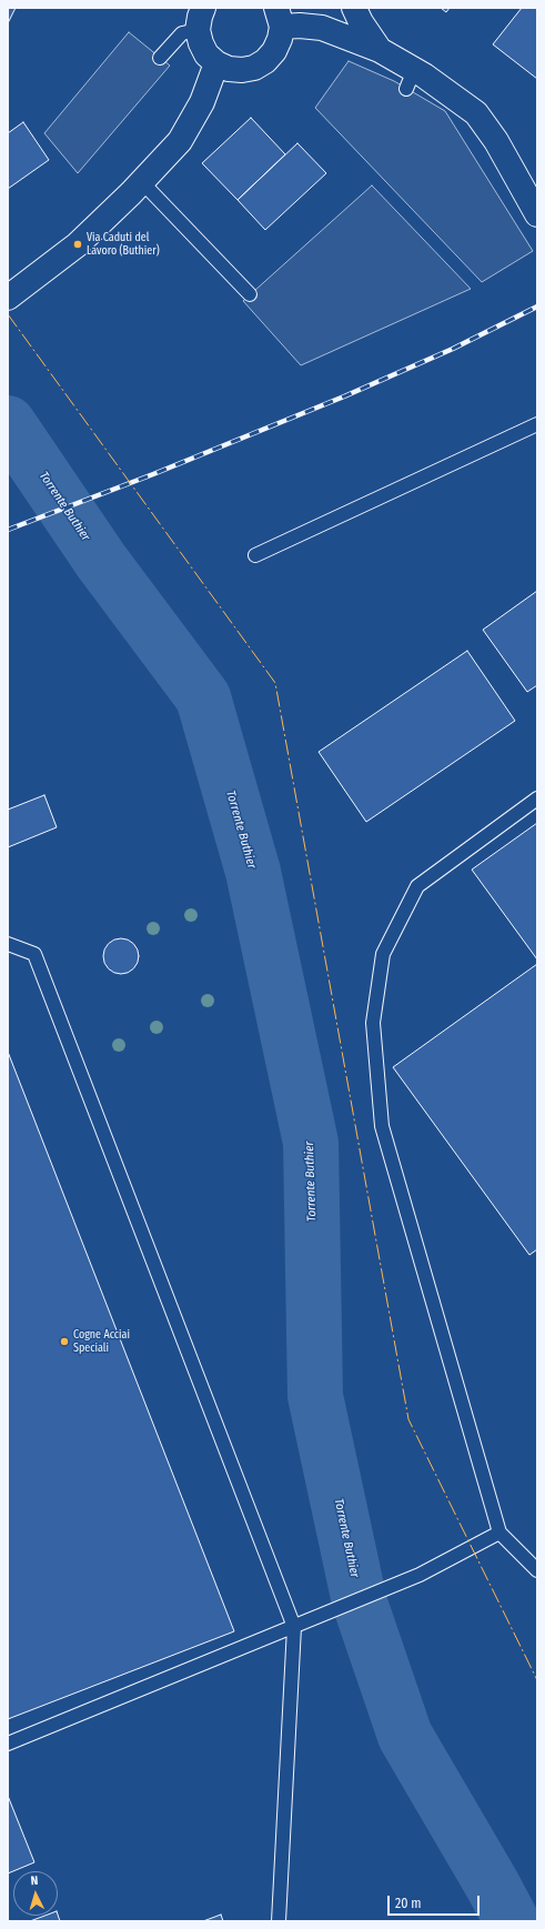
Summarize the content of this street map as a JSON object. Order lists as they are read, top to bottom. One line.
{"water":["Torrente Buthier"],"places":["Via Caduti del Lavoro (Buthier)","Cogne Acciai Speciali"],"scale_bar":"20 m","north":"top"}
